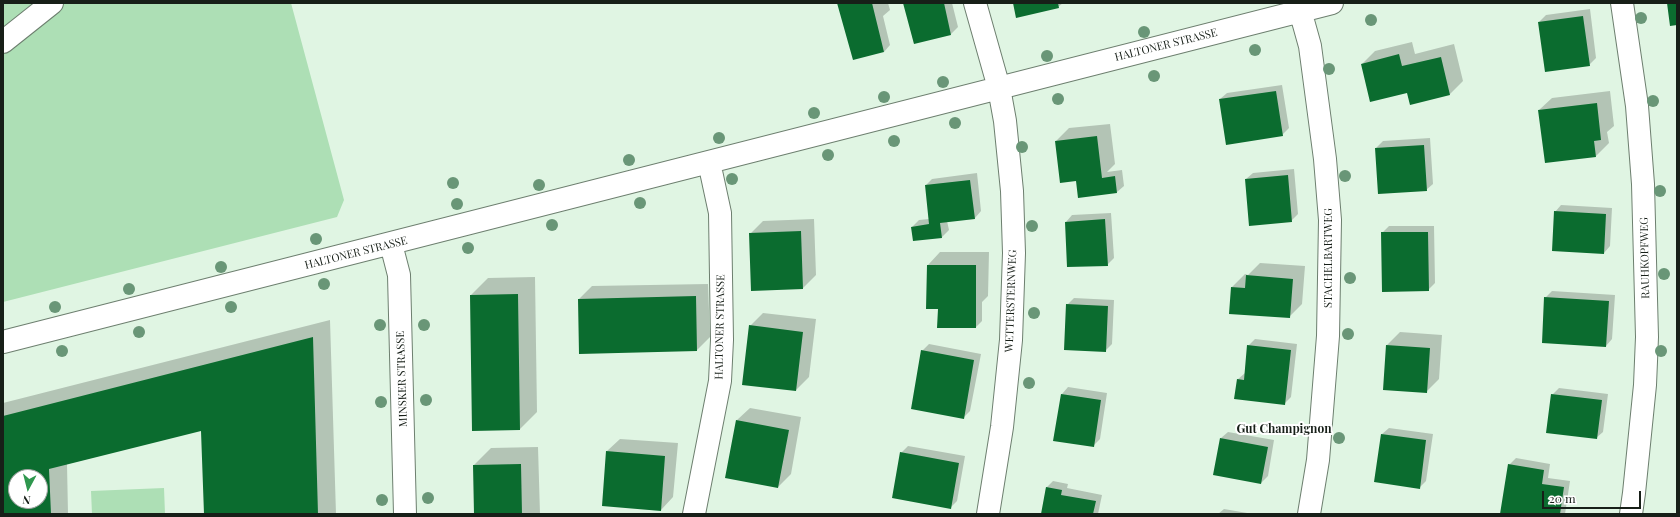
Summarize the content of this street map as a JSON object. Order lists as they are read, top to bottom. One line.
{"streets":{"street":["HALTONER STRASSE","STACHELBARTWEG","RAUHKOPFWEG","WETTERSTERNWEG","MINSKER STRASSE"]},"crossings":[["HALTONER STRASSE","STACHELBARTWEG"],["HALTONER STRASSE","WETTERSTERNWEG"],["HALTONER STRASSE","MINSKER STRASSE"]],"districts":["Gut Champignon"],"scale_bar":"20 m","north":"bottom"}
